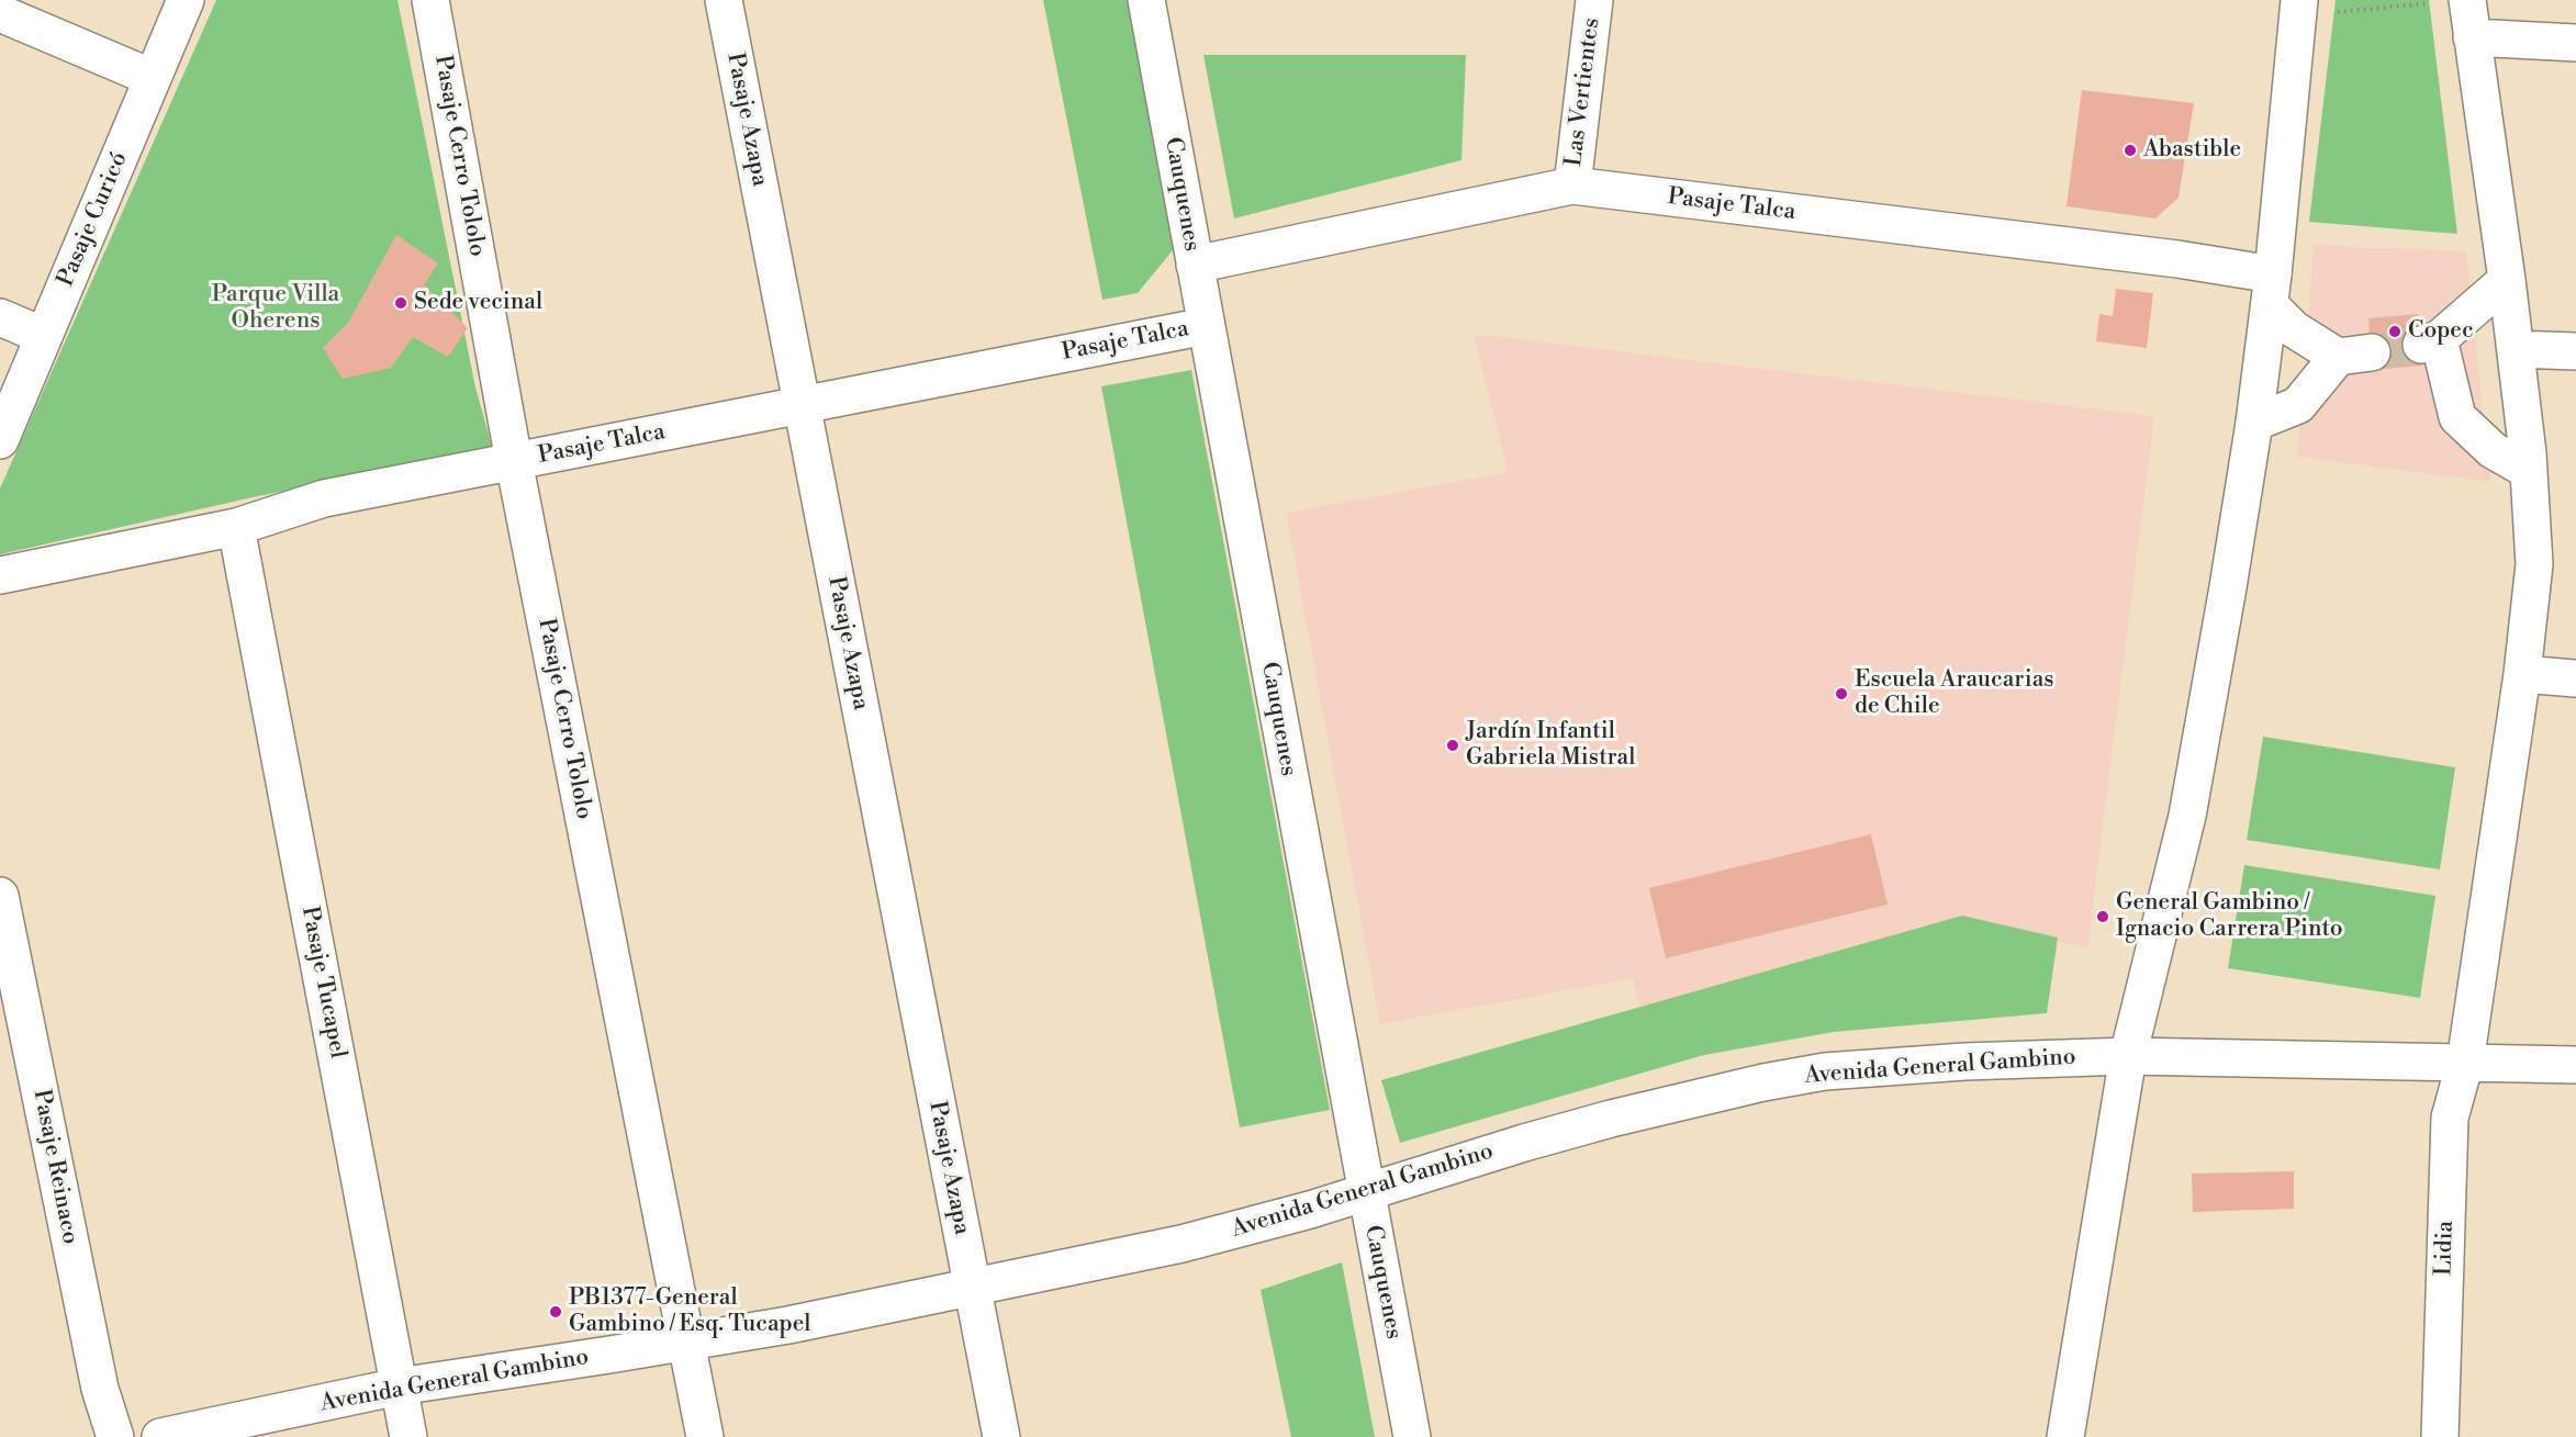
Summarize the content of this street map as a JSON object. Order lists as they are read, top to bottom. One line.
{"streets":{"street":["Las Vertientes","Pasaje Azapa","Pasaje Cerro Tololo","Cauquenes","Pasaje Talca","Pasaje Curicó","Pasaje Tucapel","Avenida General Gambino","Pasaje Reinaco","Lidia"]},"crossings":[["Las Vertientes","Pasaje Talca"],["Pasaje Azapa","Pasaje Talca"],["Pasaje Azapa","Avenida General Gambino"],["Pasaje Cerro Tololo","Pasaje Talca"],["Pasaje Cerro Tololo","Avenida General Gambino"],["Cauquenes","Pasaje Talca"],["Cauquenes","Avenida General Gambino"],["Pasaje Talca","Pasaje Tucapel"],["Pasaje Tucapel","Avenida General Gambino"],["Avenida General Gambino","Lidia"]],"parks":["Parque Villa Oherens"],"places":["Abastible","Sede vecinal","Copec","Escuela Araucarias de Chile","Jardín Infantil Gabriela Mistral","General Gambino / Ignacio Carrera Pinto","PB1377-General Gambino / Esq. Tucapel"]}
